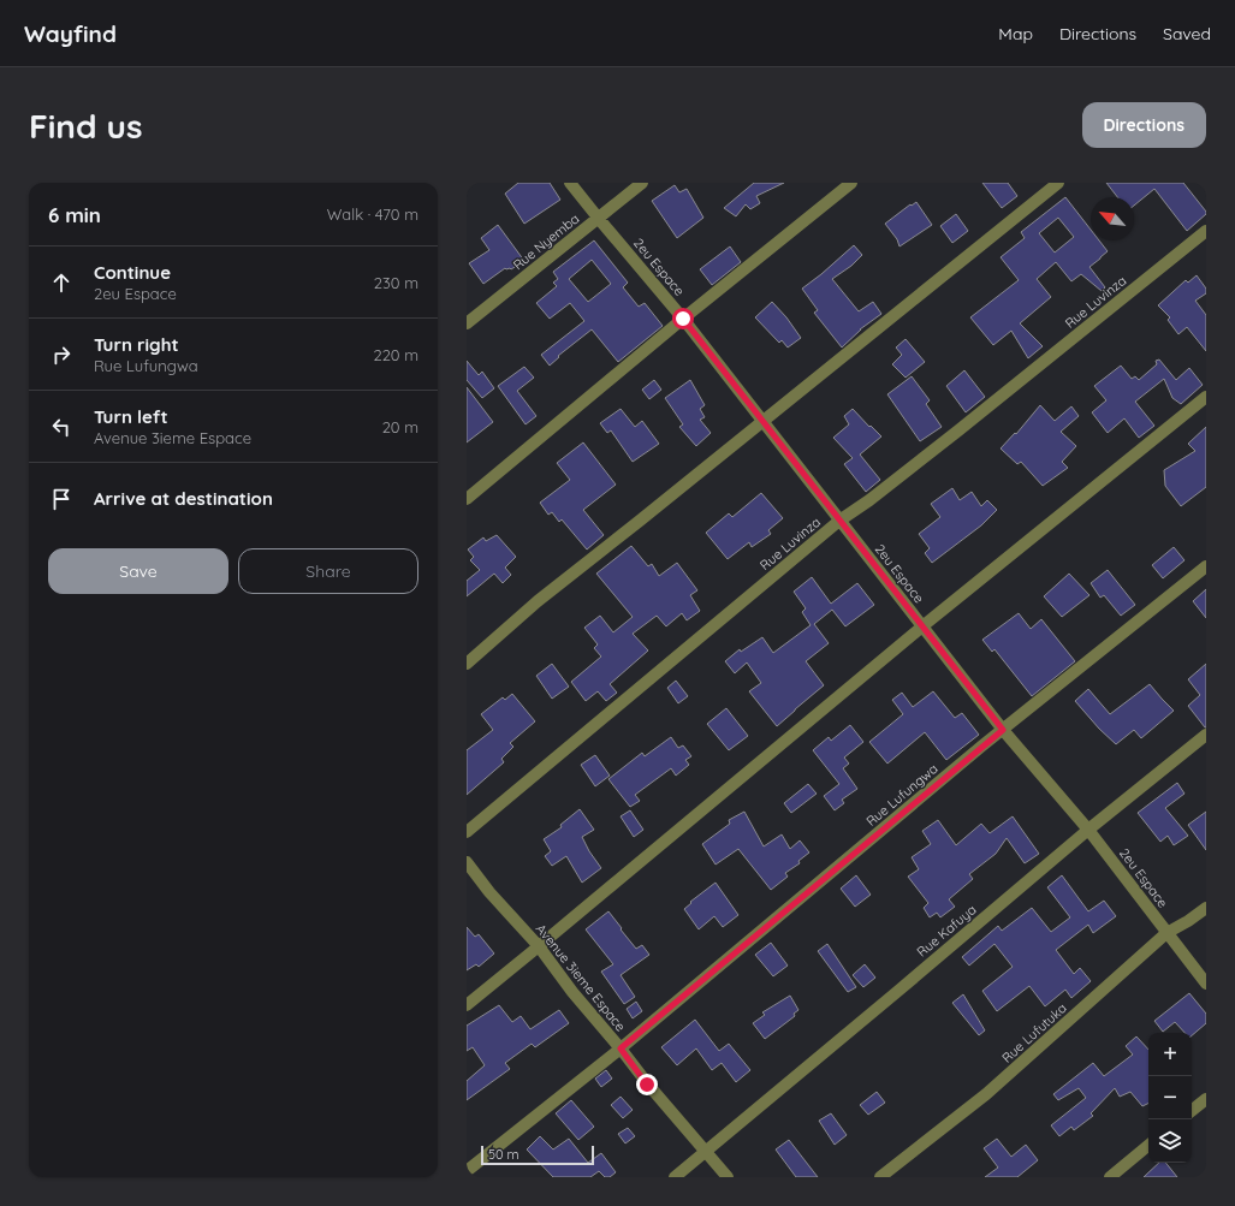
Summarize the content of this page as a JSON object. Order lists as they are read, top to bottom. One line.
{"streets":{"street":["Rue Nyemba","2eu Espace","Rue Luvinza","Rue Lufungwa","Rue Kafuya","Avenue 3ieme Espace","Rue Lufutuka"]},"crossings":[["Rue Nyemba","2eu Espace"],["2eu Espace","Rue Luvinza"],["2eu Espace","Rue Lufungwa"],["2eu Espace","Rue Kafuya"],["2eu Espace","Rue Lufutuka"],["Rue Lufungwa","Avenue 3ieme Espace"],["Rue Kafuya","Avenue 3ieme Espace"]],"scale_bar":"50 m","north":"top left","page":{"header":"Wayfind","nav":["Map","Directions","Saved"],"buttons":["Directions",["Save","Share"]],"title":"Find us","heading":["6 min","Walk · 470 m"],"list":[["Continue","2eu Espace","230 m"],["Turn right","Rue Lufungwa","220 m"],["Turn left","Avenue 3ieme Espace","20 m"],"Arrive at destination"],"map_buttons":["+","−"],"scale":"50 m"}}
